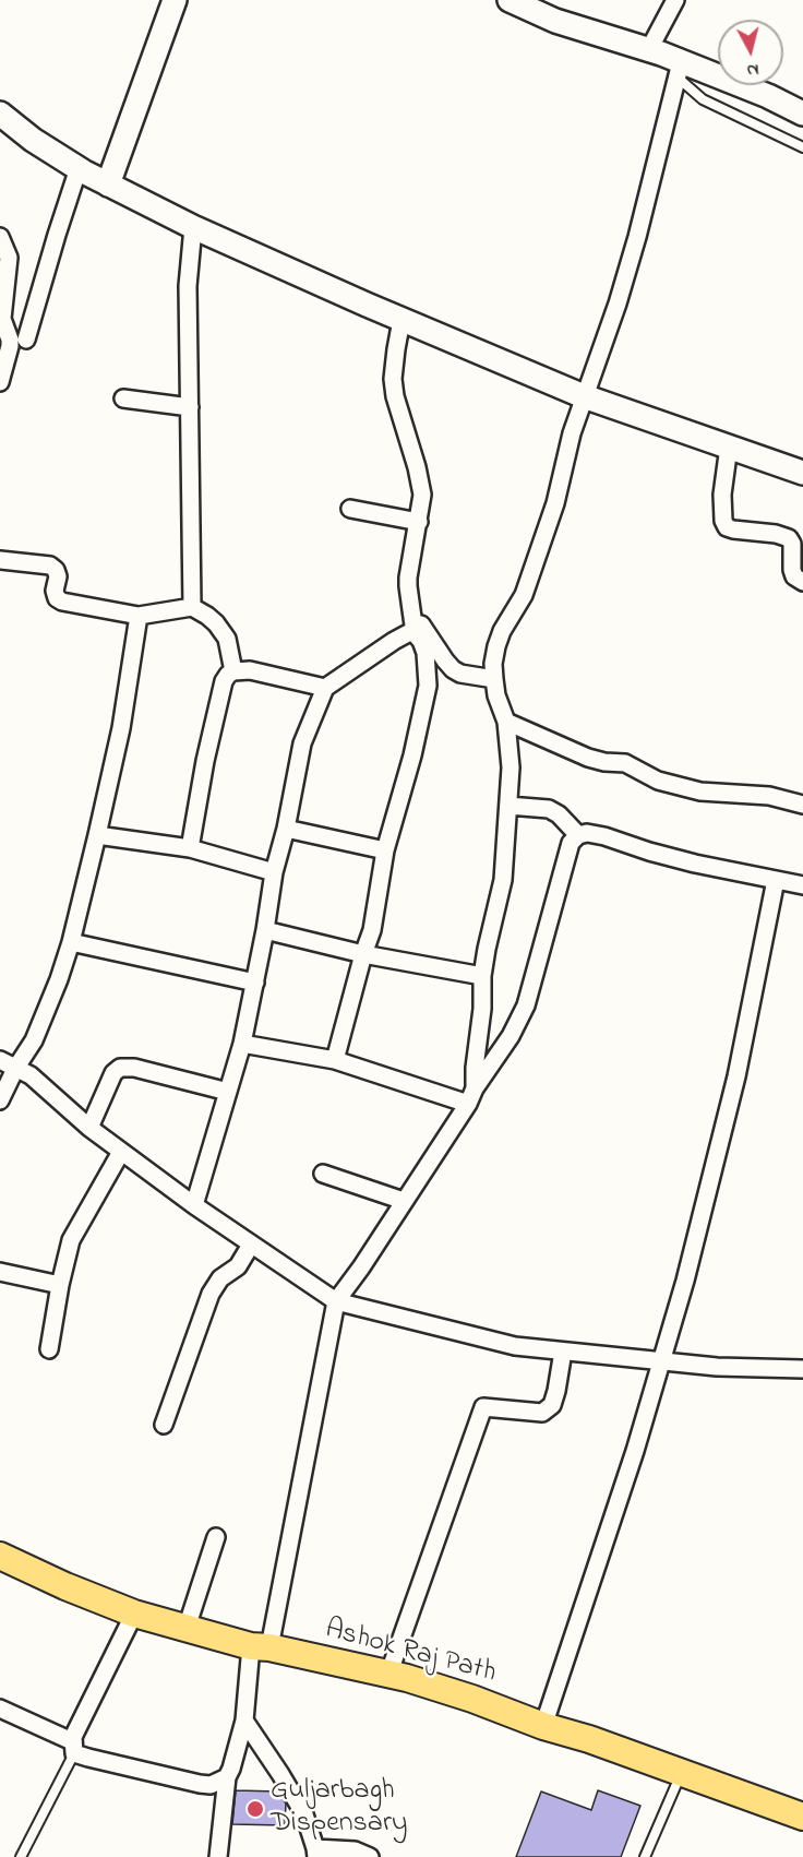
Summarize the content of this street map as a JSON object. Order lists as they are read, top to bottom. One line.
{"streets":{"main road":["Ashok Raj Path"]},"places":["Guljarbagh Dispensary"],"north":"bottom"}
